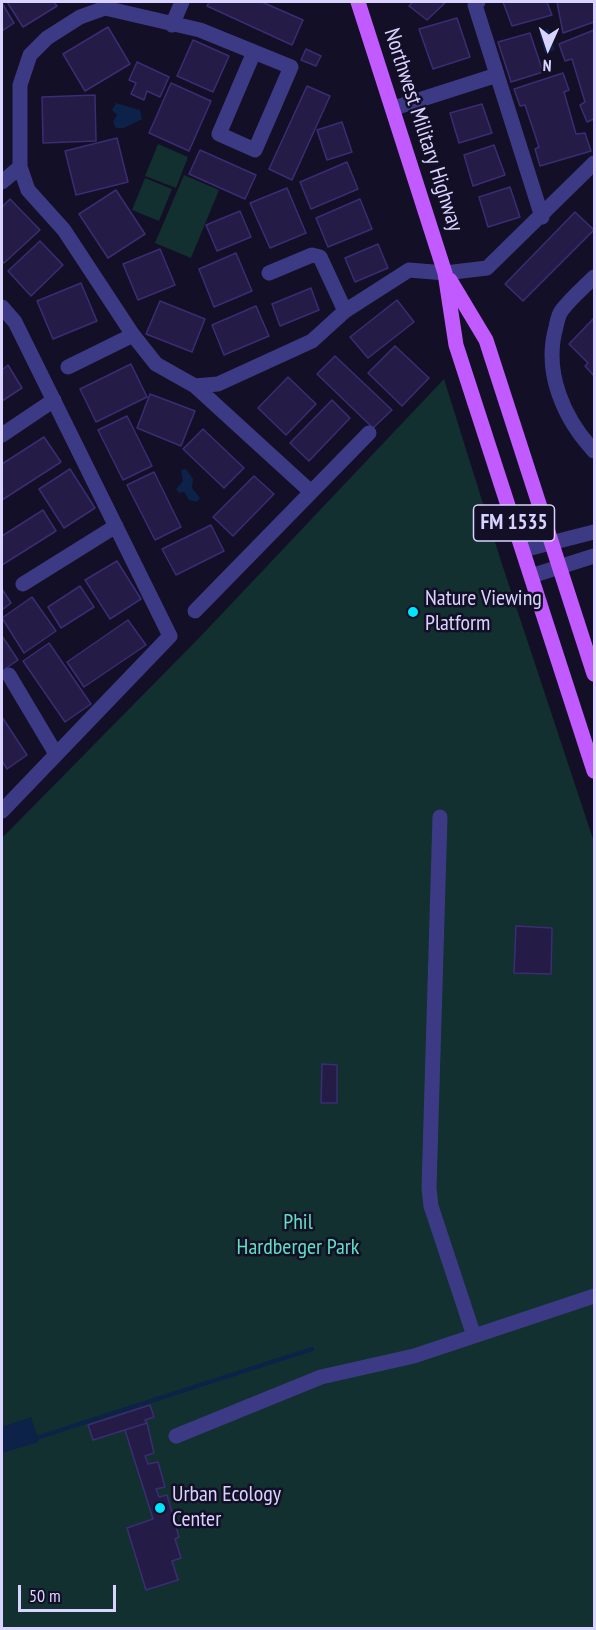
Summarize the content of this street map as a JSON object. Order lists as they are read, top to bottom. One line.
{"streets":{"main road":["Northwest Military Highway","FM 1535"]},"parks":["Phil Hardberger Park"],"places":["Nature Viewing Platform","Urban Ecology Center"],"scale_bar":"50 m","north":"bottom"}
